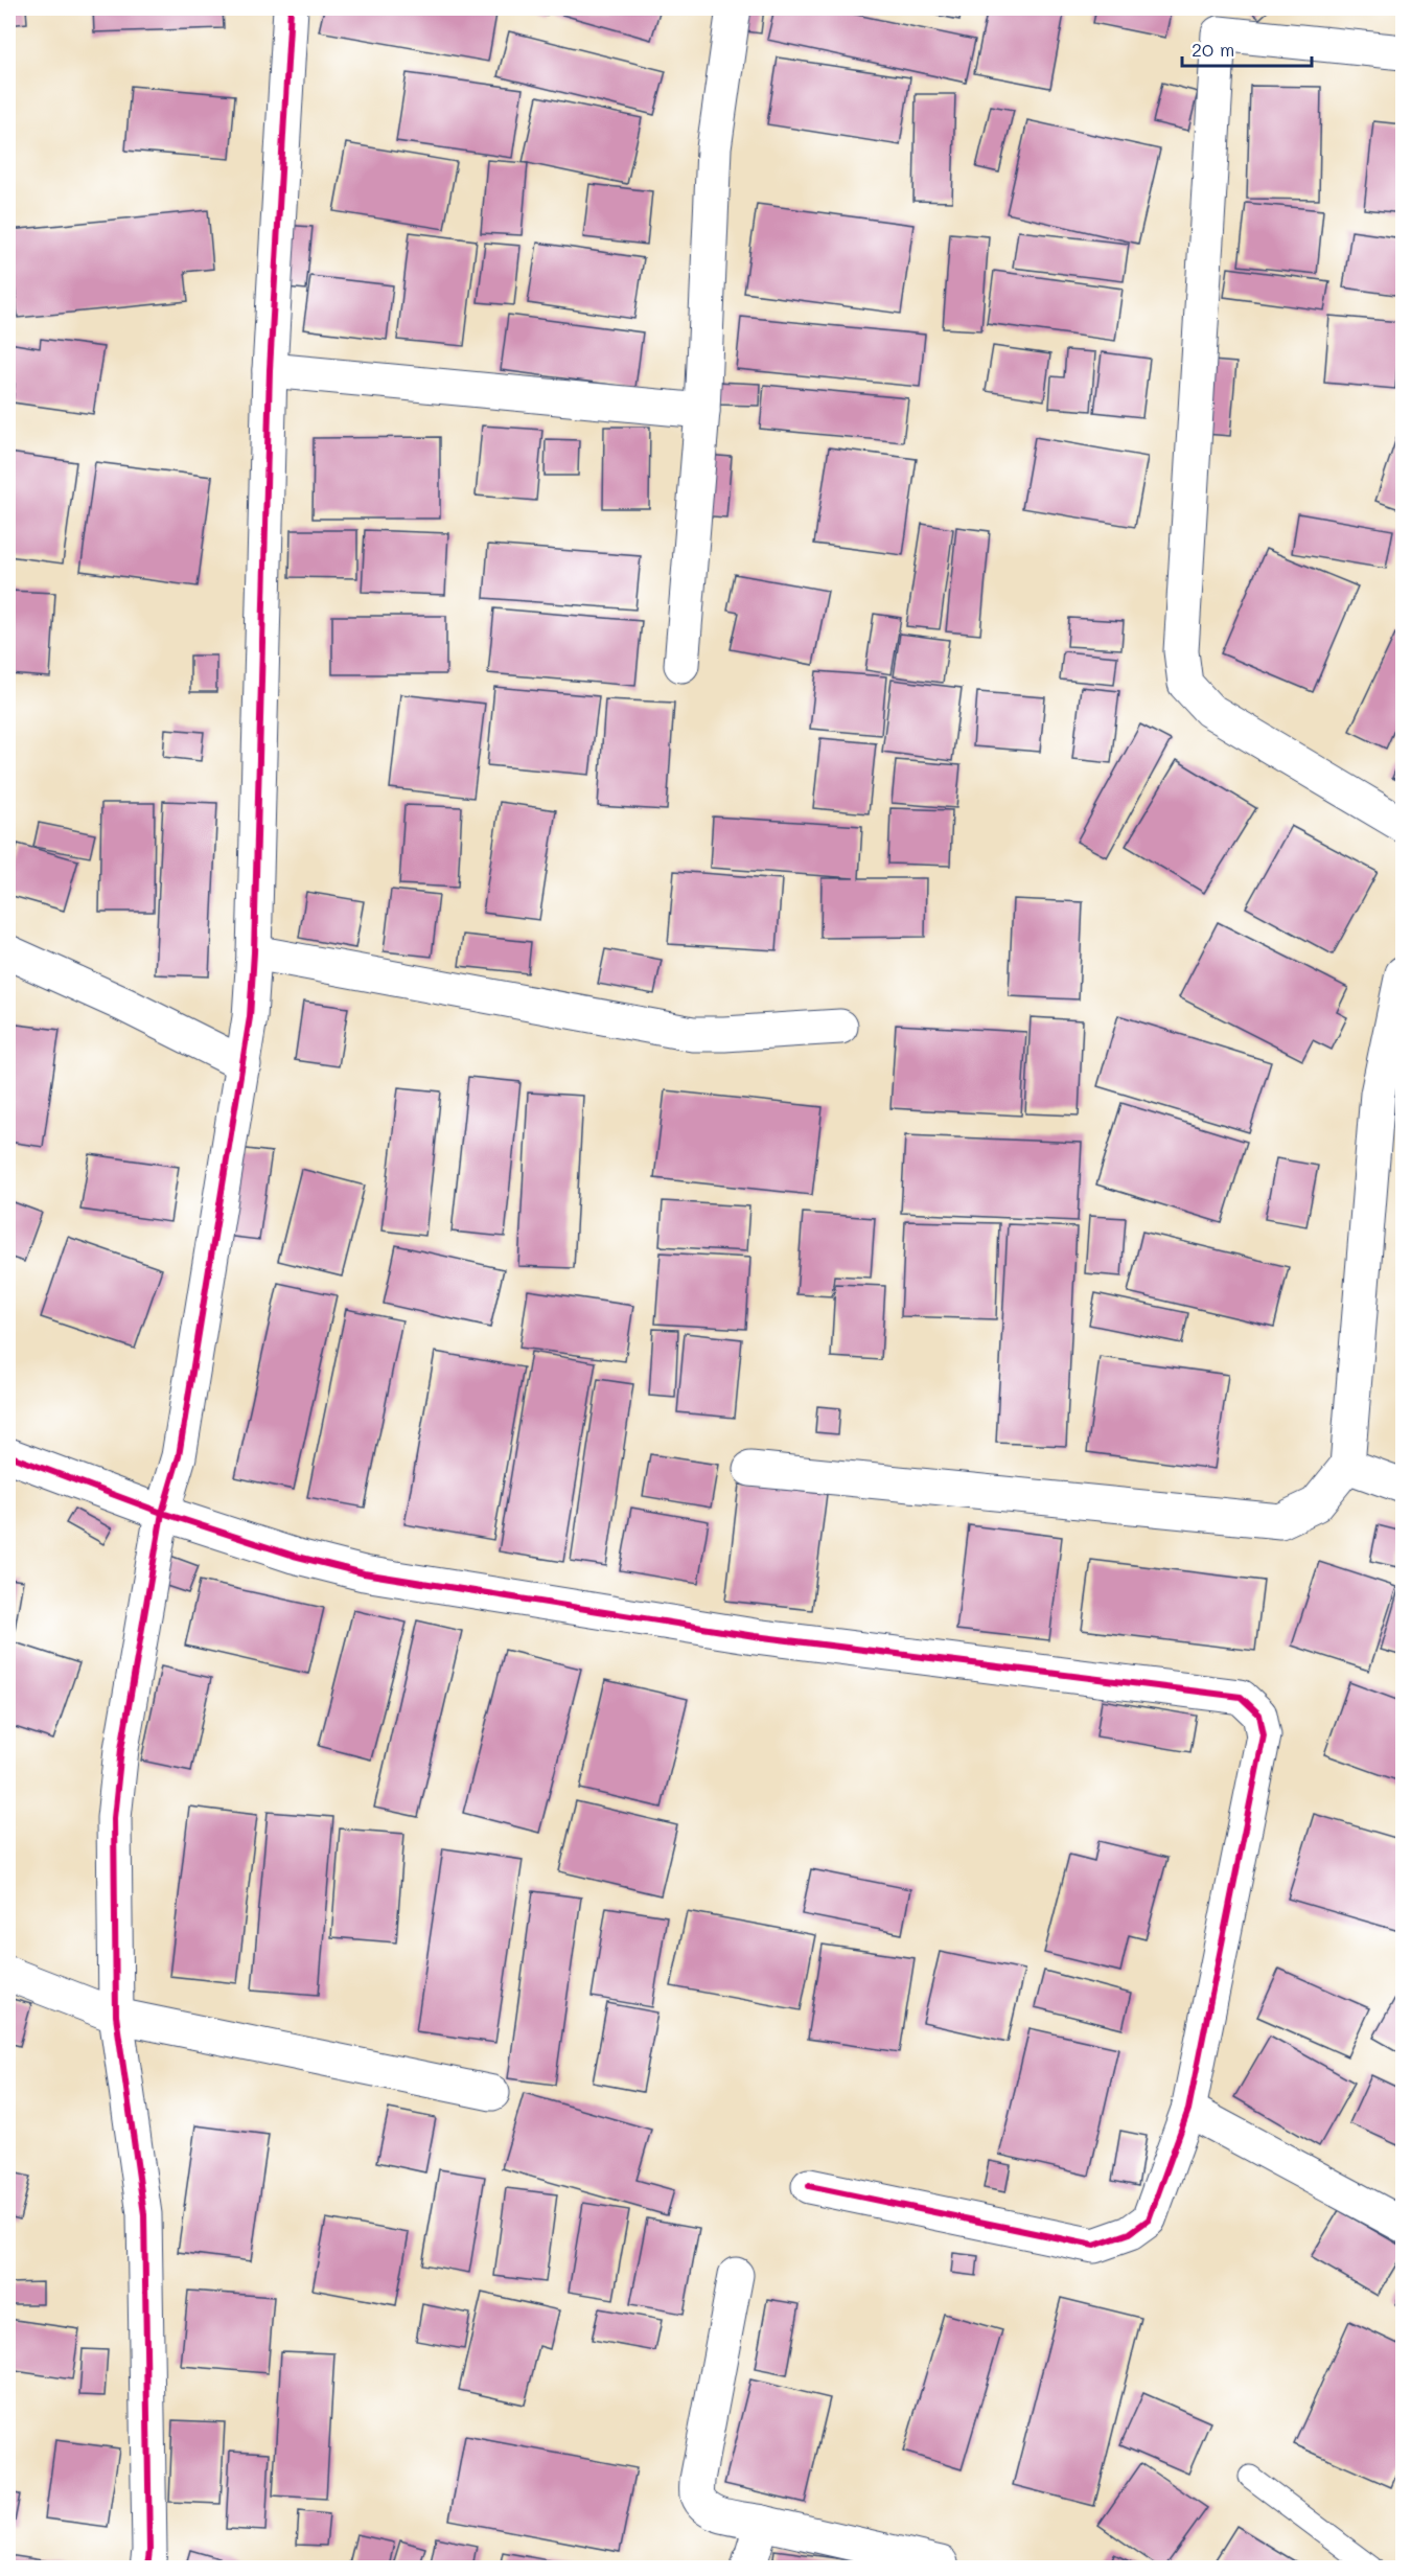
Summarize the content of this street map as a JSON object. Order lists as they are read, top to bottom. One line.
{"scale_bar":"20 m"}
